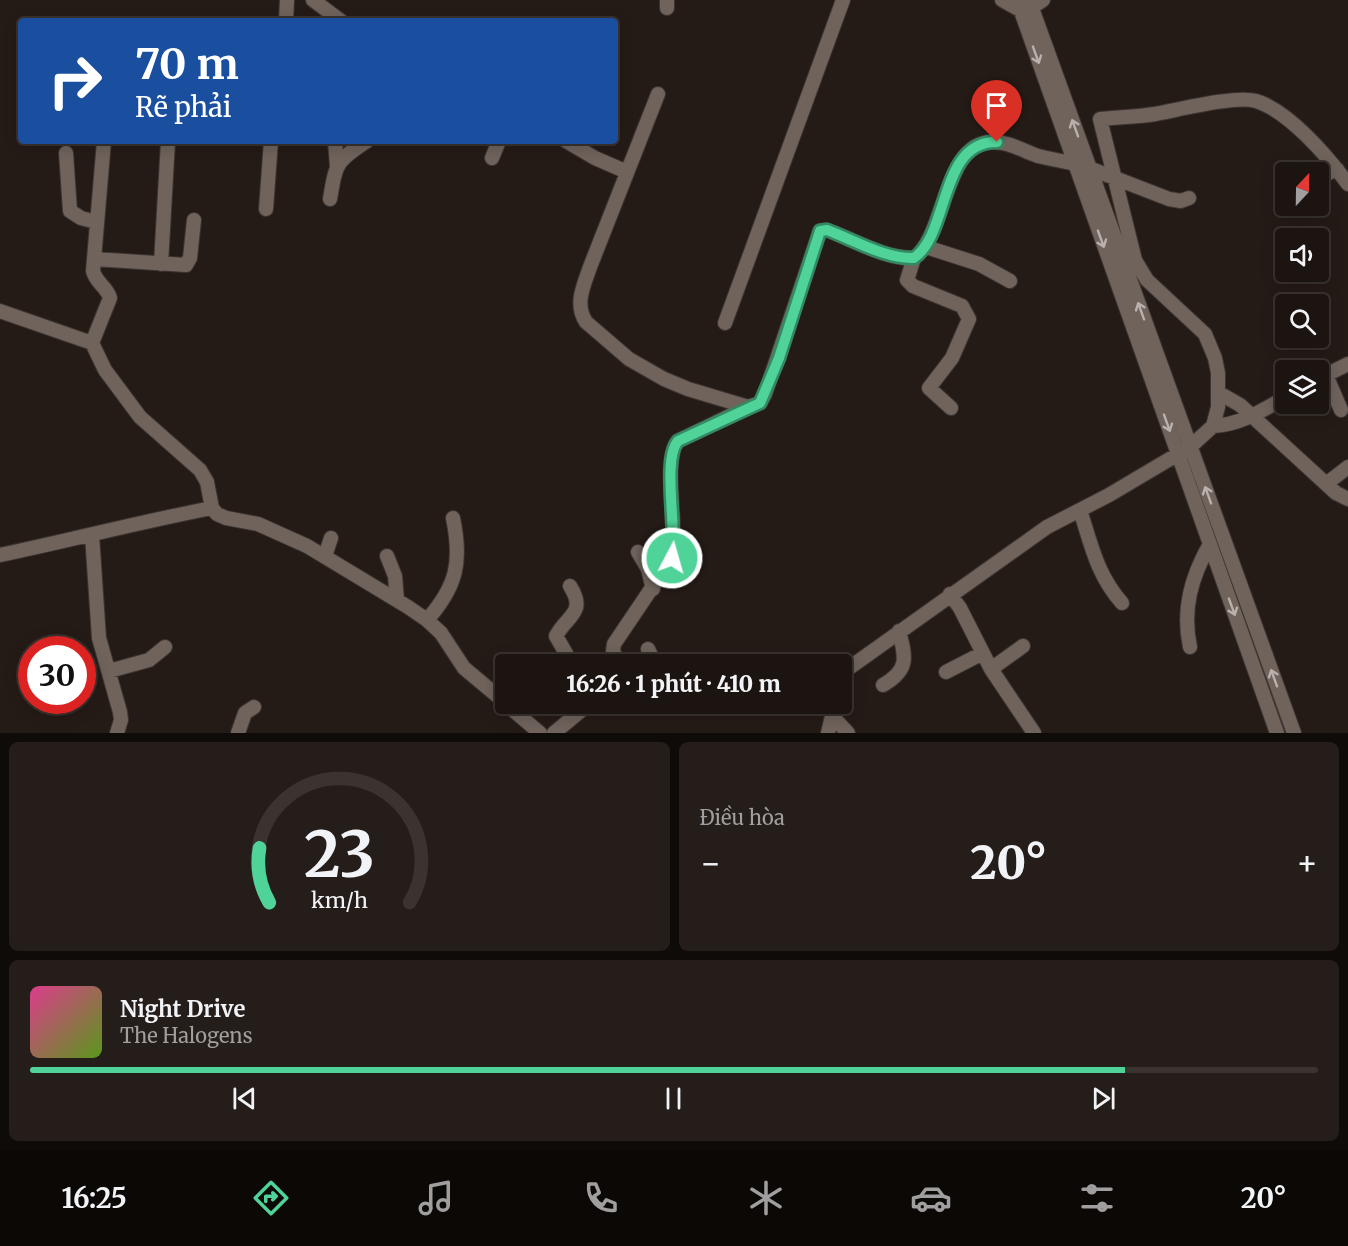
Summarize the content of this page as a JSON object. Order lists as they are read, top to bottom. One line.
{"north":"top","page":{"turn":["70 m","Rẽ phải"],"limit":"30","trip":"16:26 · 1 phút · 410 m","tile":"Điều hòa","heat":["−","20°","+"],"song":["Night Drive","The Halogens"],"tabs":["16:25","20°"],"gauge":["23","km/h"]}}
